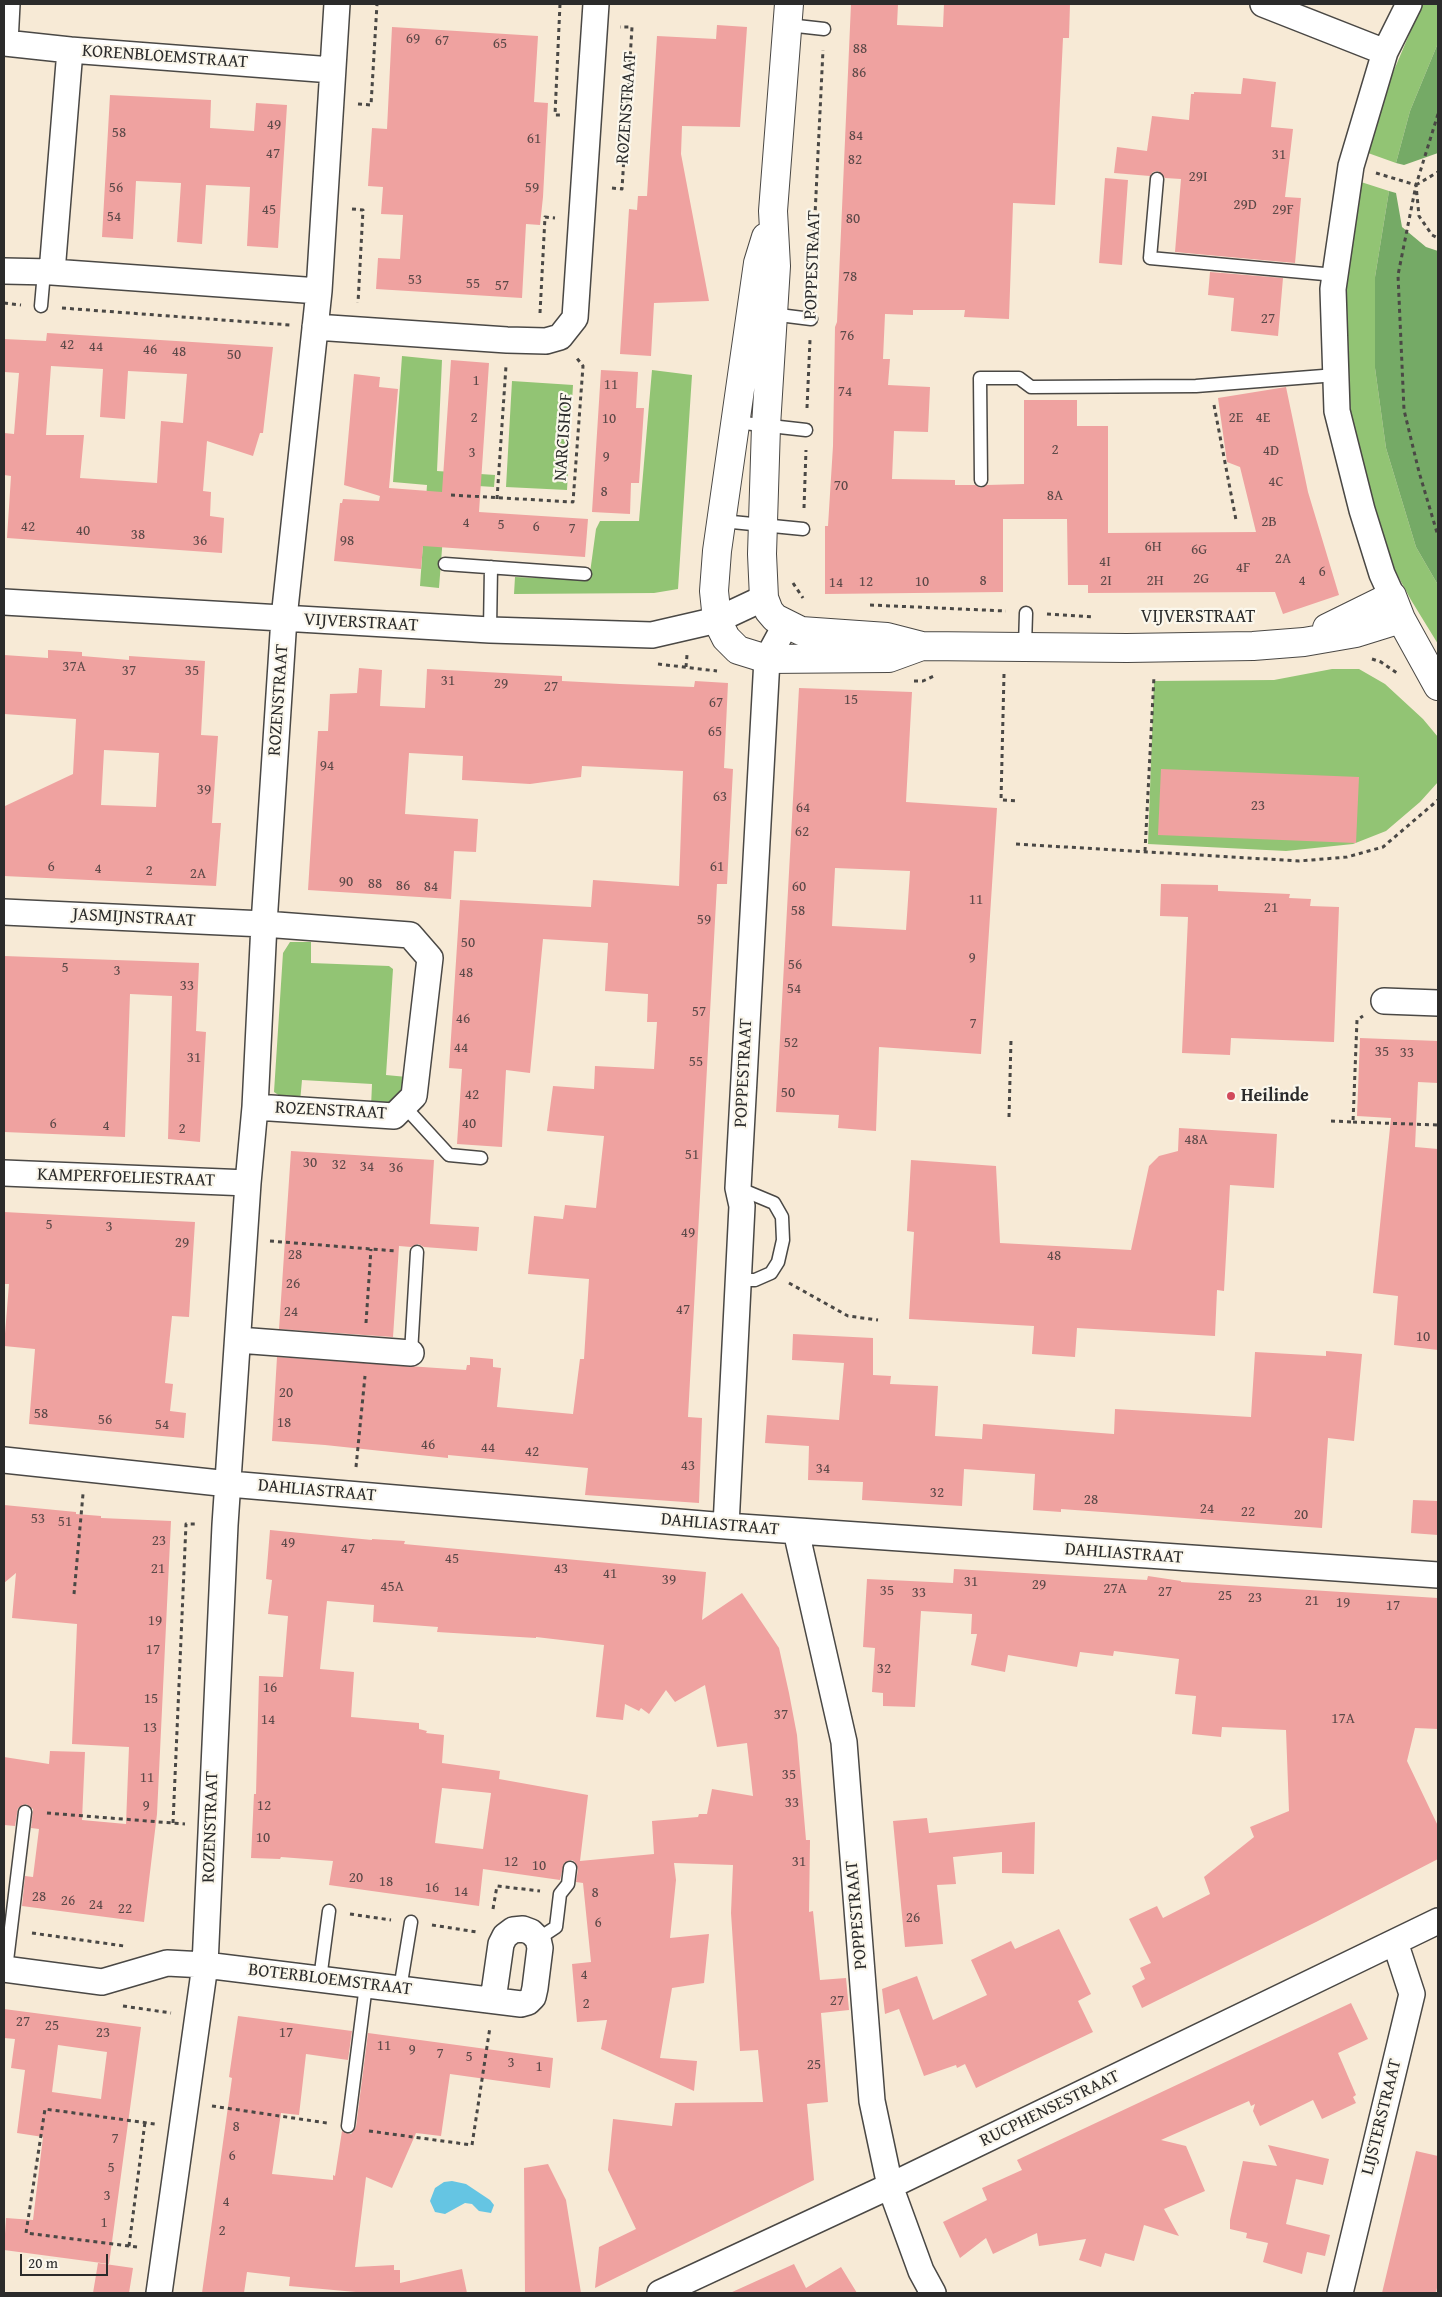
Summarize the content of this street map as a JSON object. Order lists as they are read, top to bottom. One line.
{"streets":{"street":["KORENBLOEMSTRAAT","ROZENSTRAAT","POPPESTRAAT","VIJVERSTRAAT","JASMIJNSTRAAT","KAMPERFOELIESTRAAT","DAHLIASTRAAT","BOTERBLOEMSTRAAT","RUCPHENSESTRAAT","LIJSTERSTRAAT"],"path":["NARCISHOF"]},"crossings":[["KORENBLOEMSTRAAT","ROZENSTRAAT"],["ROZENSTRAAT","VIJVERSTRAAT"],["ROZENSTRAAT","JASMIJNSTRAAT"],["ROZENSTRAAT","KAMPERFOELIESTRAAT"],["ROZENSTRAAT","DAHLIASTRAAT"],["ROZENSTRAAT","BOTERBLOEMSTRAAT"],["POPPESTRAAT","VIJVERSTRAAT"],["POPPESTRAAT","DAHLIASTRAAT"],["POPPESTRAAT","RUCPHENSESTRAAT"],["RUCPHENSESTRAAT","LIJSTERSTRAAT"]],"places":["Heilinde"],"house_numbers":["69","67","65","88","86","49","58","84","61","47","31","82","29I","56","59","29D","45","29F","54","80","78","53","55","57","27","76","42","44","46","48","50","1","11","74","2","2E","4E","10","2","4D","3","9","4C","70","8","8A","2B","4","5","42","6","7","40","38","36","98","6H","6G","2A","4I","4F","6","2G","8","2I","2H","4","12","10","14","37A","37","35","31","29","27","15","67","65","94","39","63","23","64","62","6","61","4","2","2A","90","88","86","84","60","11","21","58","59","50","9","56","5","3","48","33","54","57","46","7","52","44","35","33","31","55","50","42","6","40","4","2","48A","51","30","32","34","36","5","3","49","29","28","48","26","47","24","10","20","58","56","18","54","46","44","42","43","34","32","28","24","22","20","53","51","23","49","47","45","21","43","41","39","31","29","45A","27A","35","27","33","25","23","21","19","17","19","17","32","16","15","37","17A","14","13","35","11","33","9","12","10","12","31","10","20","18","16","14","8","28","26","24","22","26","6","4","27","2","27","25","23","17","11","9","7","5","3","25","1","8","7","6","5","3","4","1","2"],"scale_bar":"20 m"}
